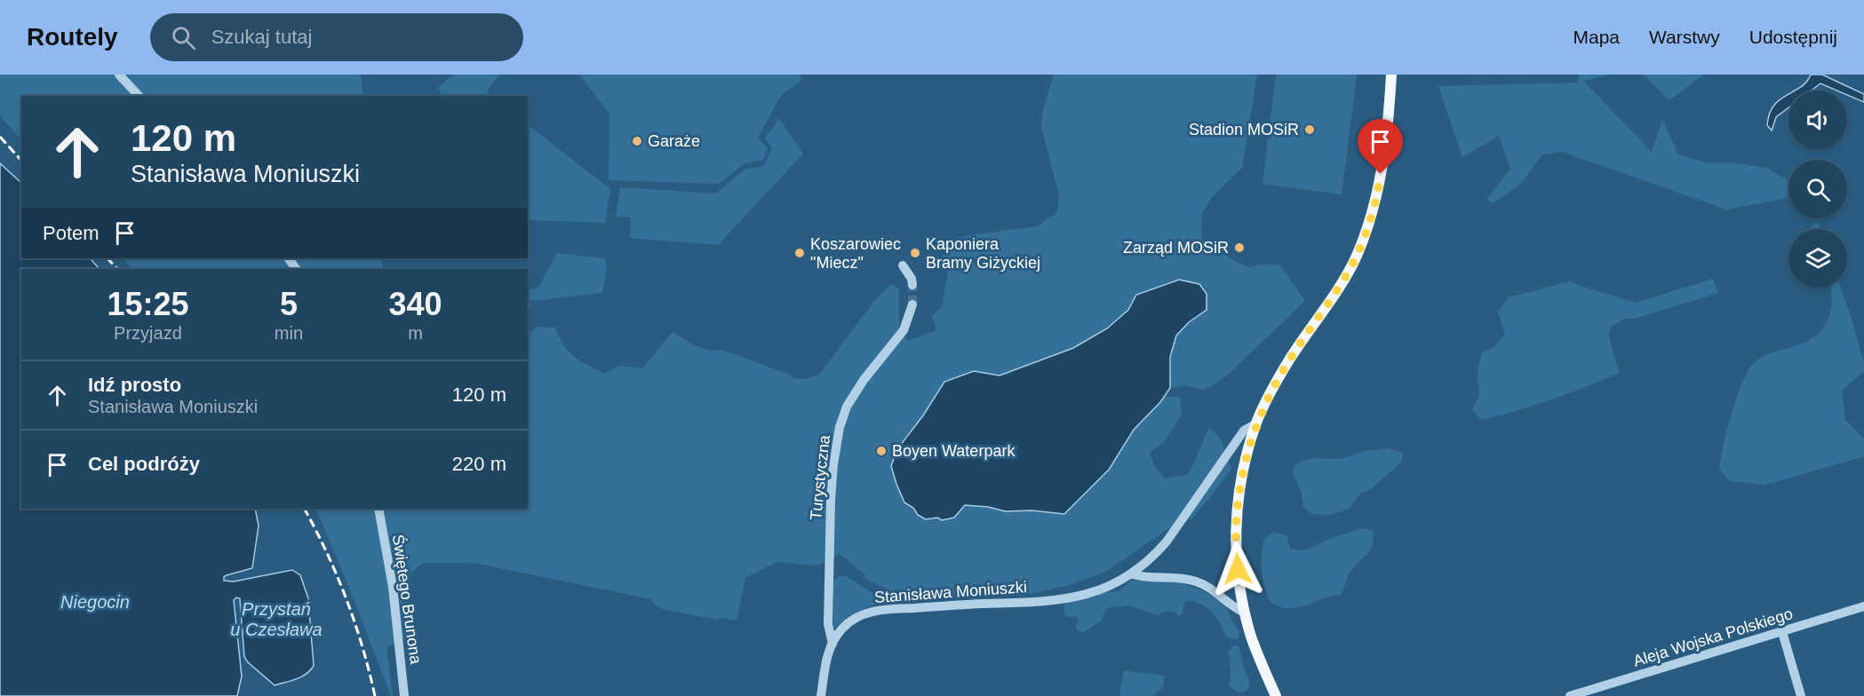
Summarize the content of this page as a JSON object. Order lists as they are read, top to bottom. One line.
{"streets":{"main road":["Stanisława Moniuszki"],"street":["Turystyczna","Świętego Brunona","Aleja Wojska Polskiego"]},"crossings":[["Turystyczna","Stanisława Moniuszki"]],"water":["Niegocin","Przystań u Czesława"],"places":["Stadion MOSiR","Garaże","Zarząd MOSiR","Koszarowiec \"Miecz\"","Kaponiera Bramy Giżyckiej","Boyen Waterpark"],"page":{"header":"Routely","search":"Szukaj tutaj","nav":["Mapa","Warstwy","Udostępnij"],"turn":["120 m","Stanisława Moniuszki"],"then":"Potem","eta":["15:25","Przyjazd","5","min","340","m"],"list":[{"name":"Idź prosto","note":"Stanisława Moniuszki","value":"120 m"},{"name":"Cel podróży","value":"220 m"}]}}
